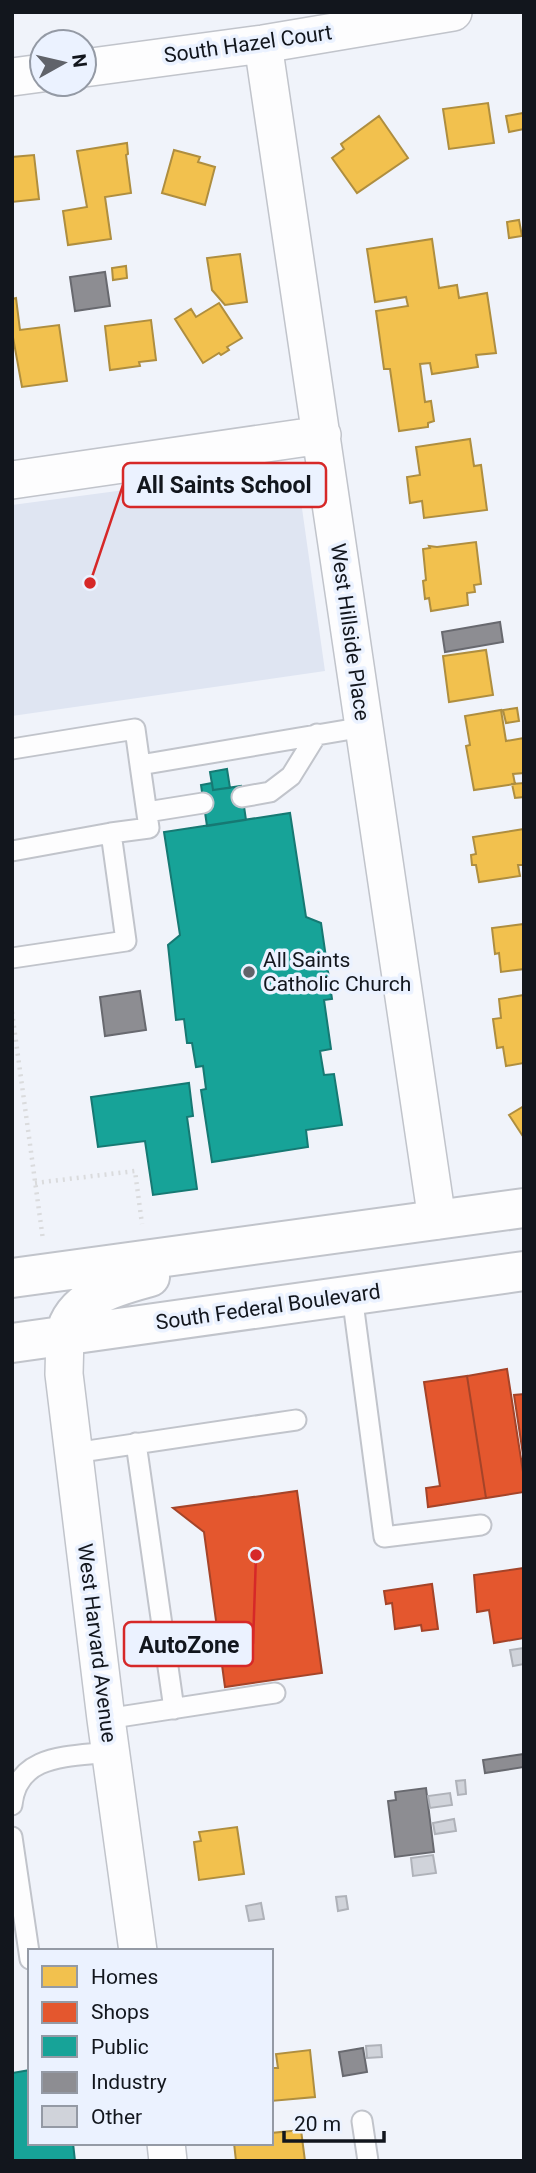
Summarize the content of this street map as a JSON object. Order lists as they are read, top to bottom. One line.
{"streets":{"main road":["South Federal Boulevard"],"street":["South Hazel Court","West Hillside Place","West Harvard Avenue"]},"crossings":[["South Hazel Court","West Hillside Place"],["South Federal Boulevard","West Harvard Avenue"]],"places":["All Saints School","All Saints Catholic Church","AutoZone"],"legend":["Homes","Shops","Public","Industry","Other"],"scale_bar":"20 m","north":"right"}
